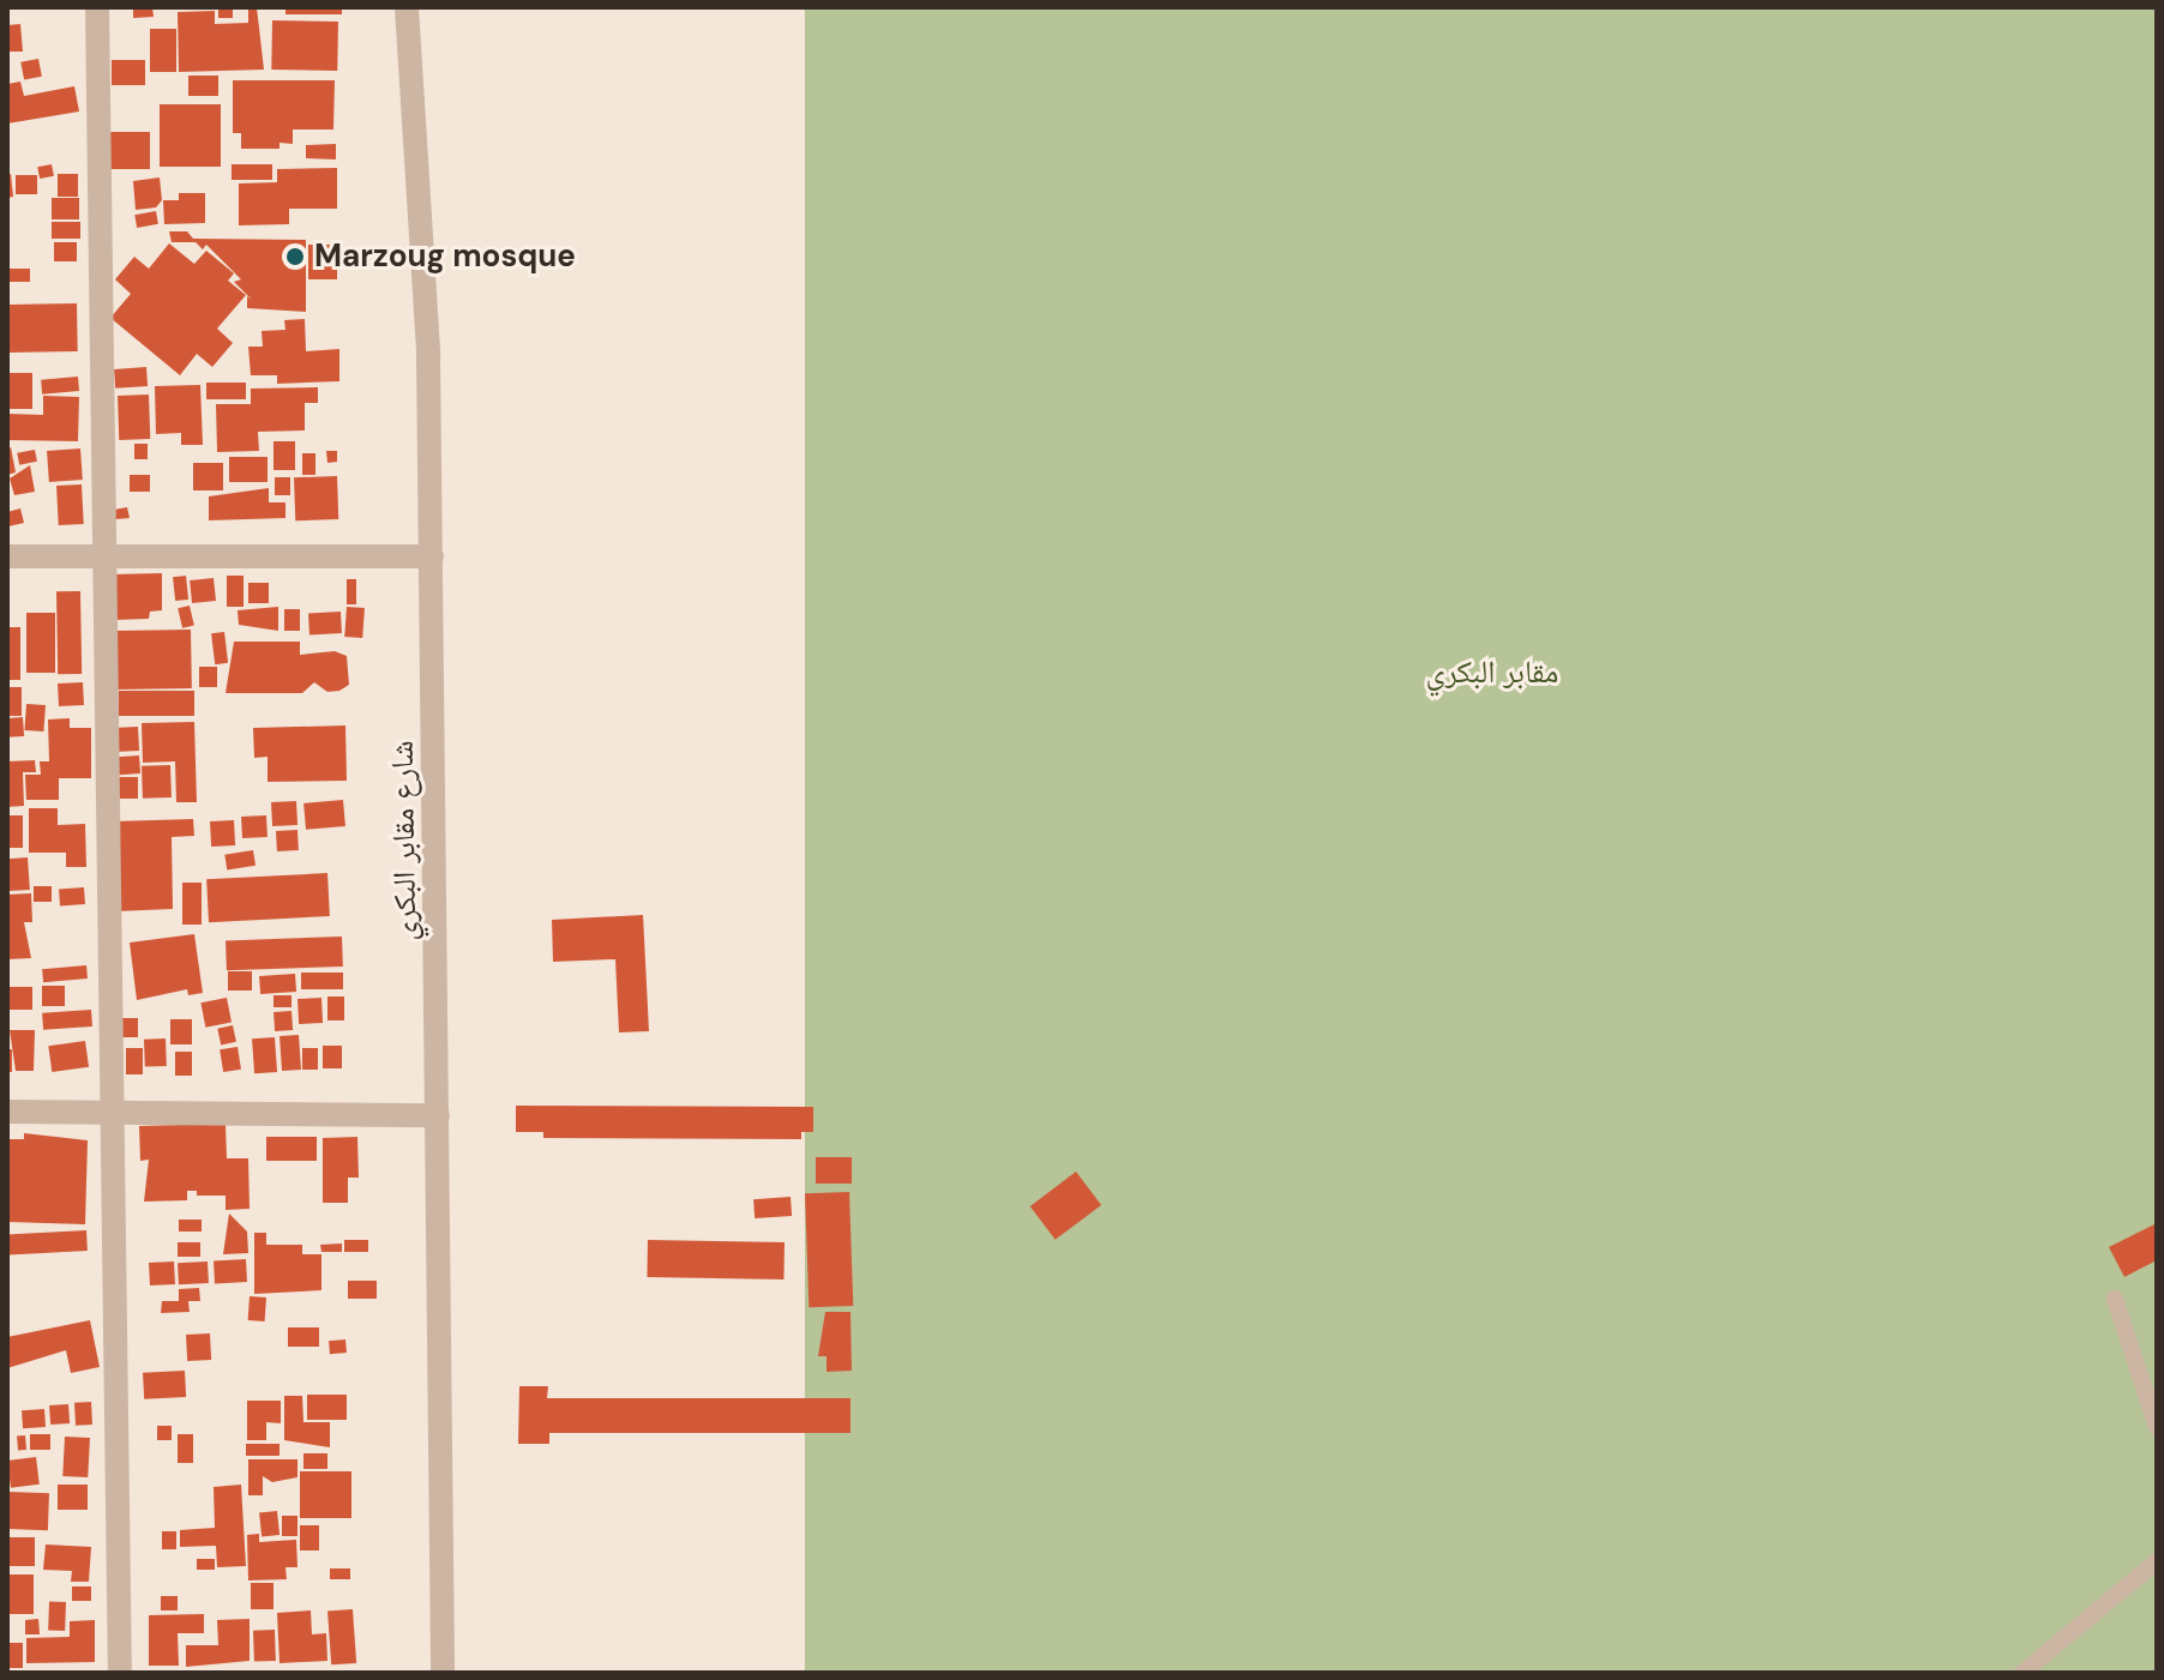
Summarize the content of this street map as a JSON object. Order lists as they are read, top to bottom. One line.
{"streets":{"street":["شارع مقابر البكري"]},"parks":["مقابر البكري"],"places":["Marzoug mosque"]}
